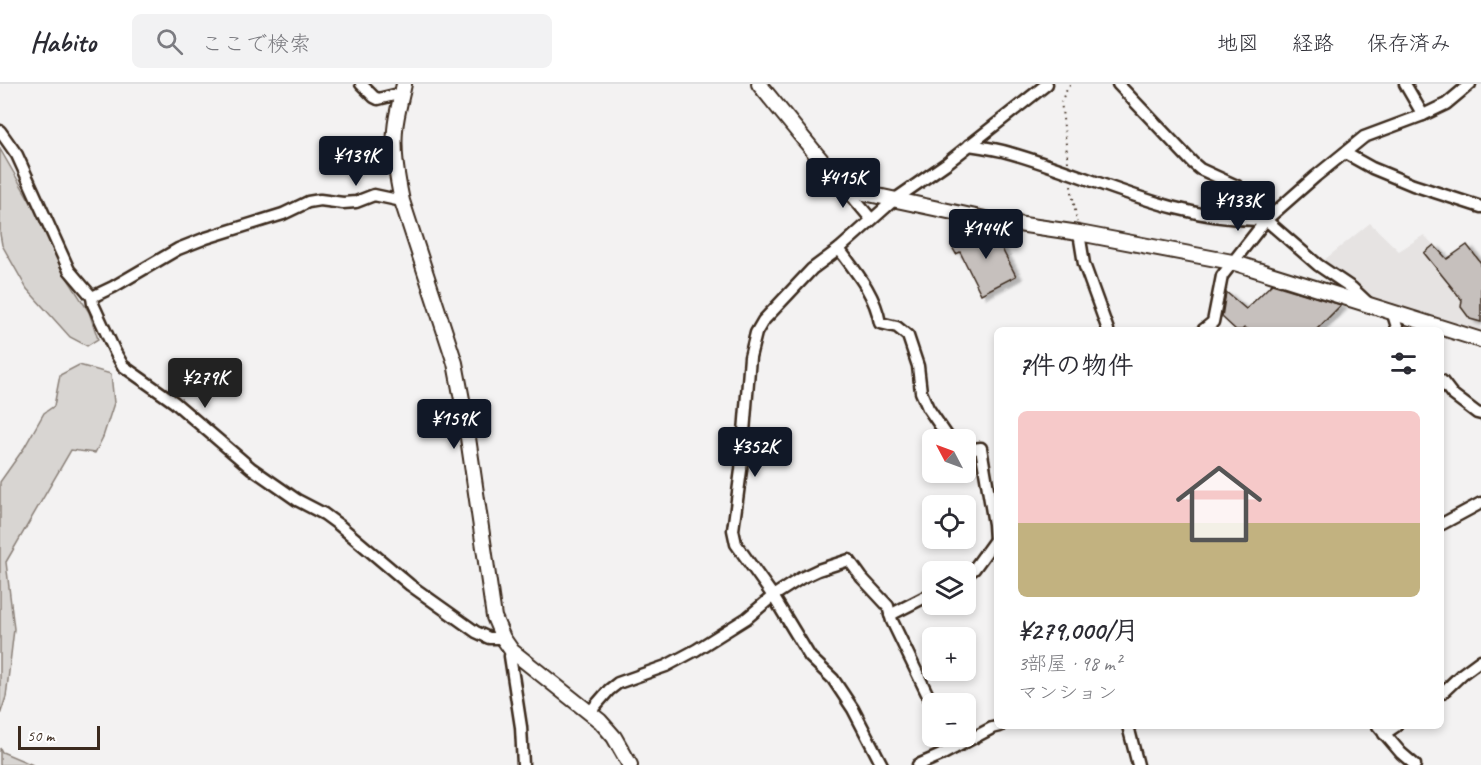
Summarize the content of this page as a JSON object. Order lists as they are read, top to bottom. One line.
{"scale_bar":"50 m","north":"top left","page":{"header":"Habito","search":"ここで検索","nav":["地図","経路","保存済み"],"price":["¥139K","¥415K","¥133K","¥144K","¥279K","¥159K","¥352K"],"heading":"7件の物件","list":[{"name":"¥279,000/月","note":"3部屋 · 98 m² · マンション"}],"map_buttons":["+","−"],"scale":"50 m"}}
